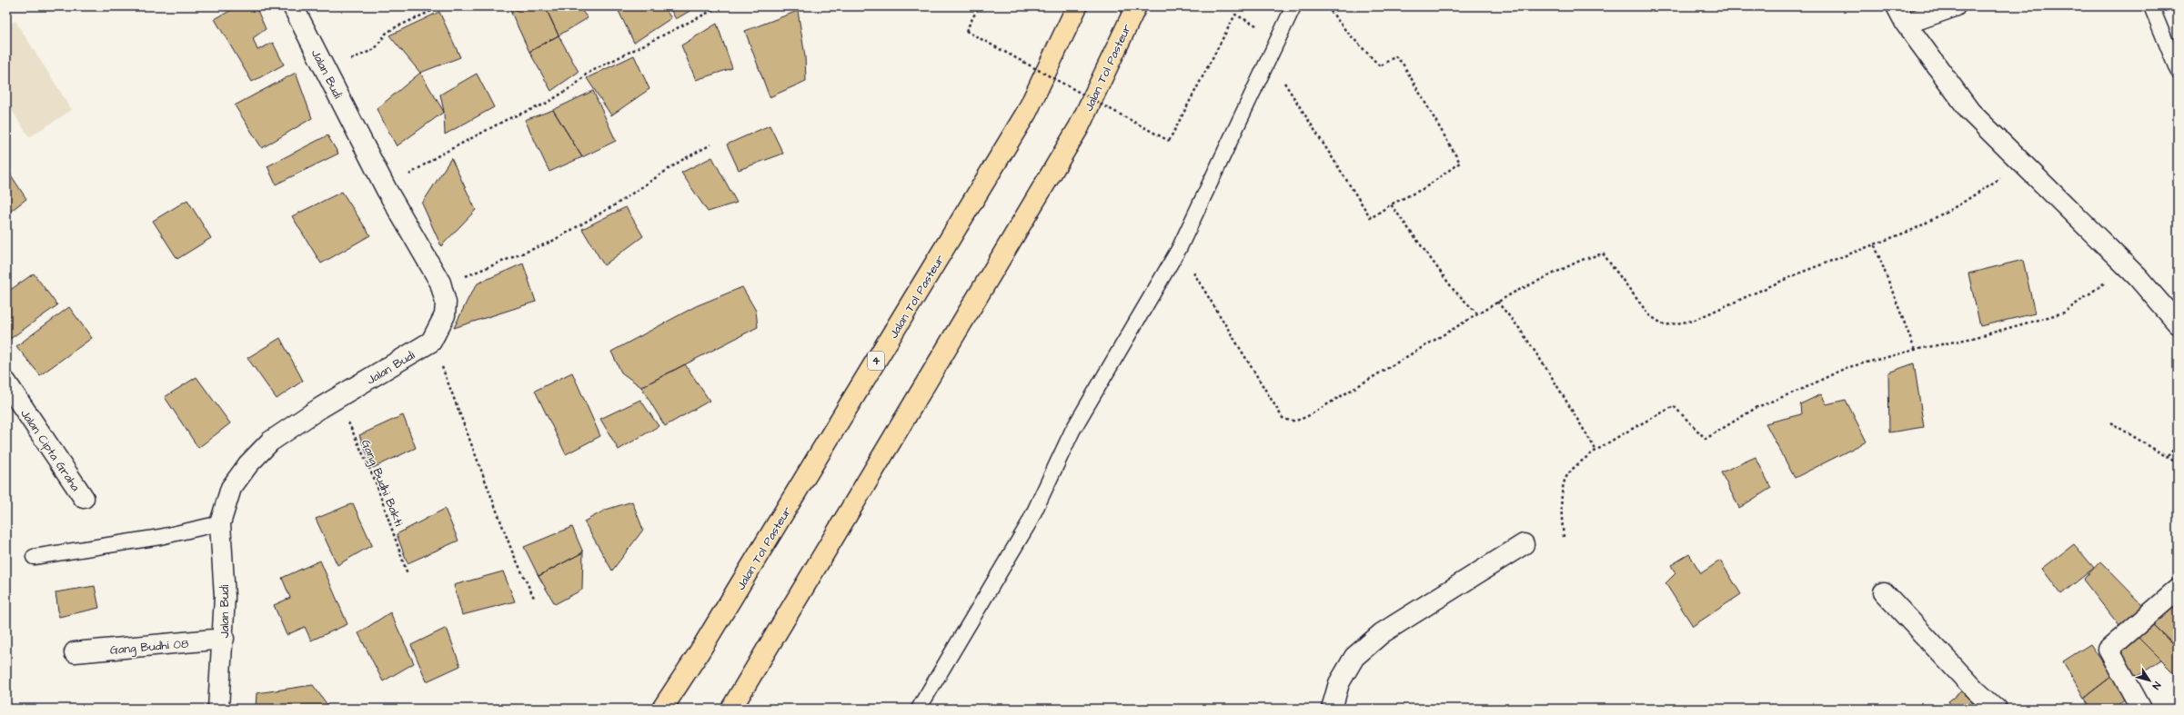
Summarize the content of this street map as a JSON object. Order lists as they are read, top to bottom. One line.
{"streets":{"highway":["Jalan Tol Pasteur","4"],"street":["Jalan Budi","Jalan Cipta Graha","Gang Budhi 08"],"path":["Gang Budhi Bakti"]},"crossings":[["Jalan Budi","Gang Budhi Bakti"],["Jalan Budi","Gang Budhi 08"]],"north":"bottom right"}
